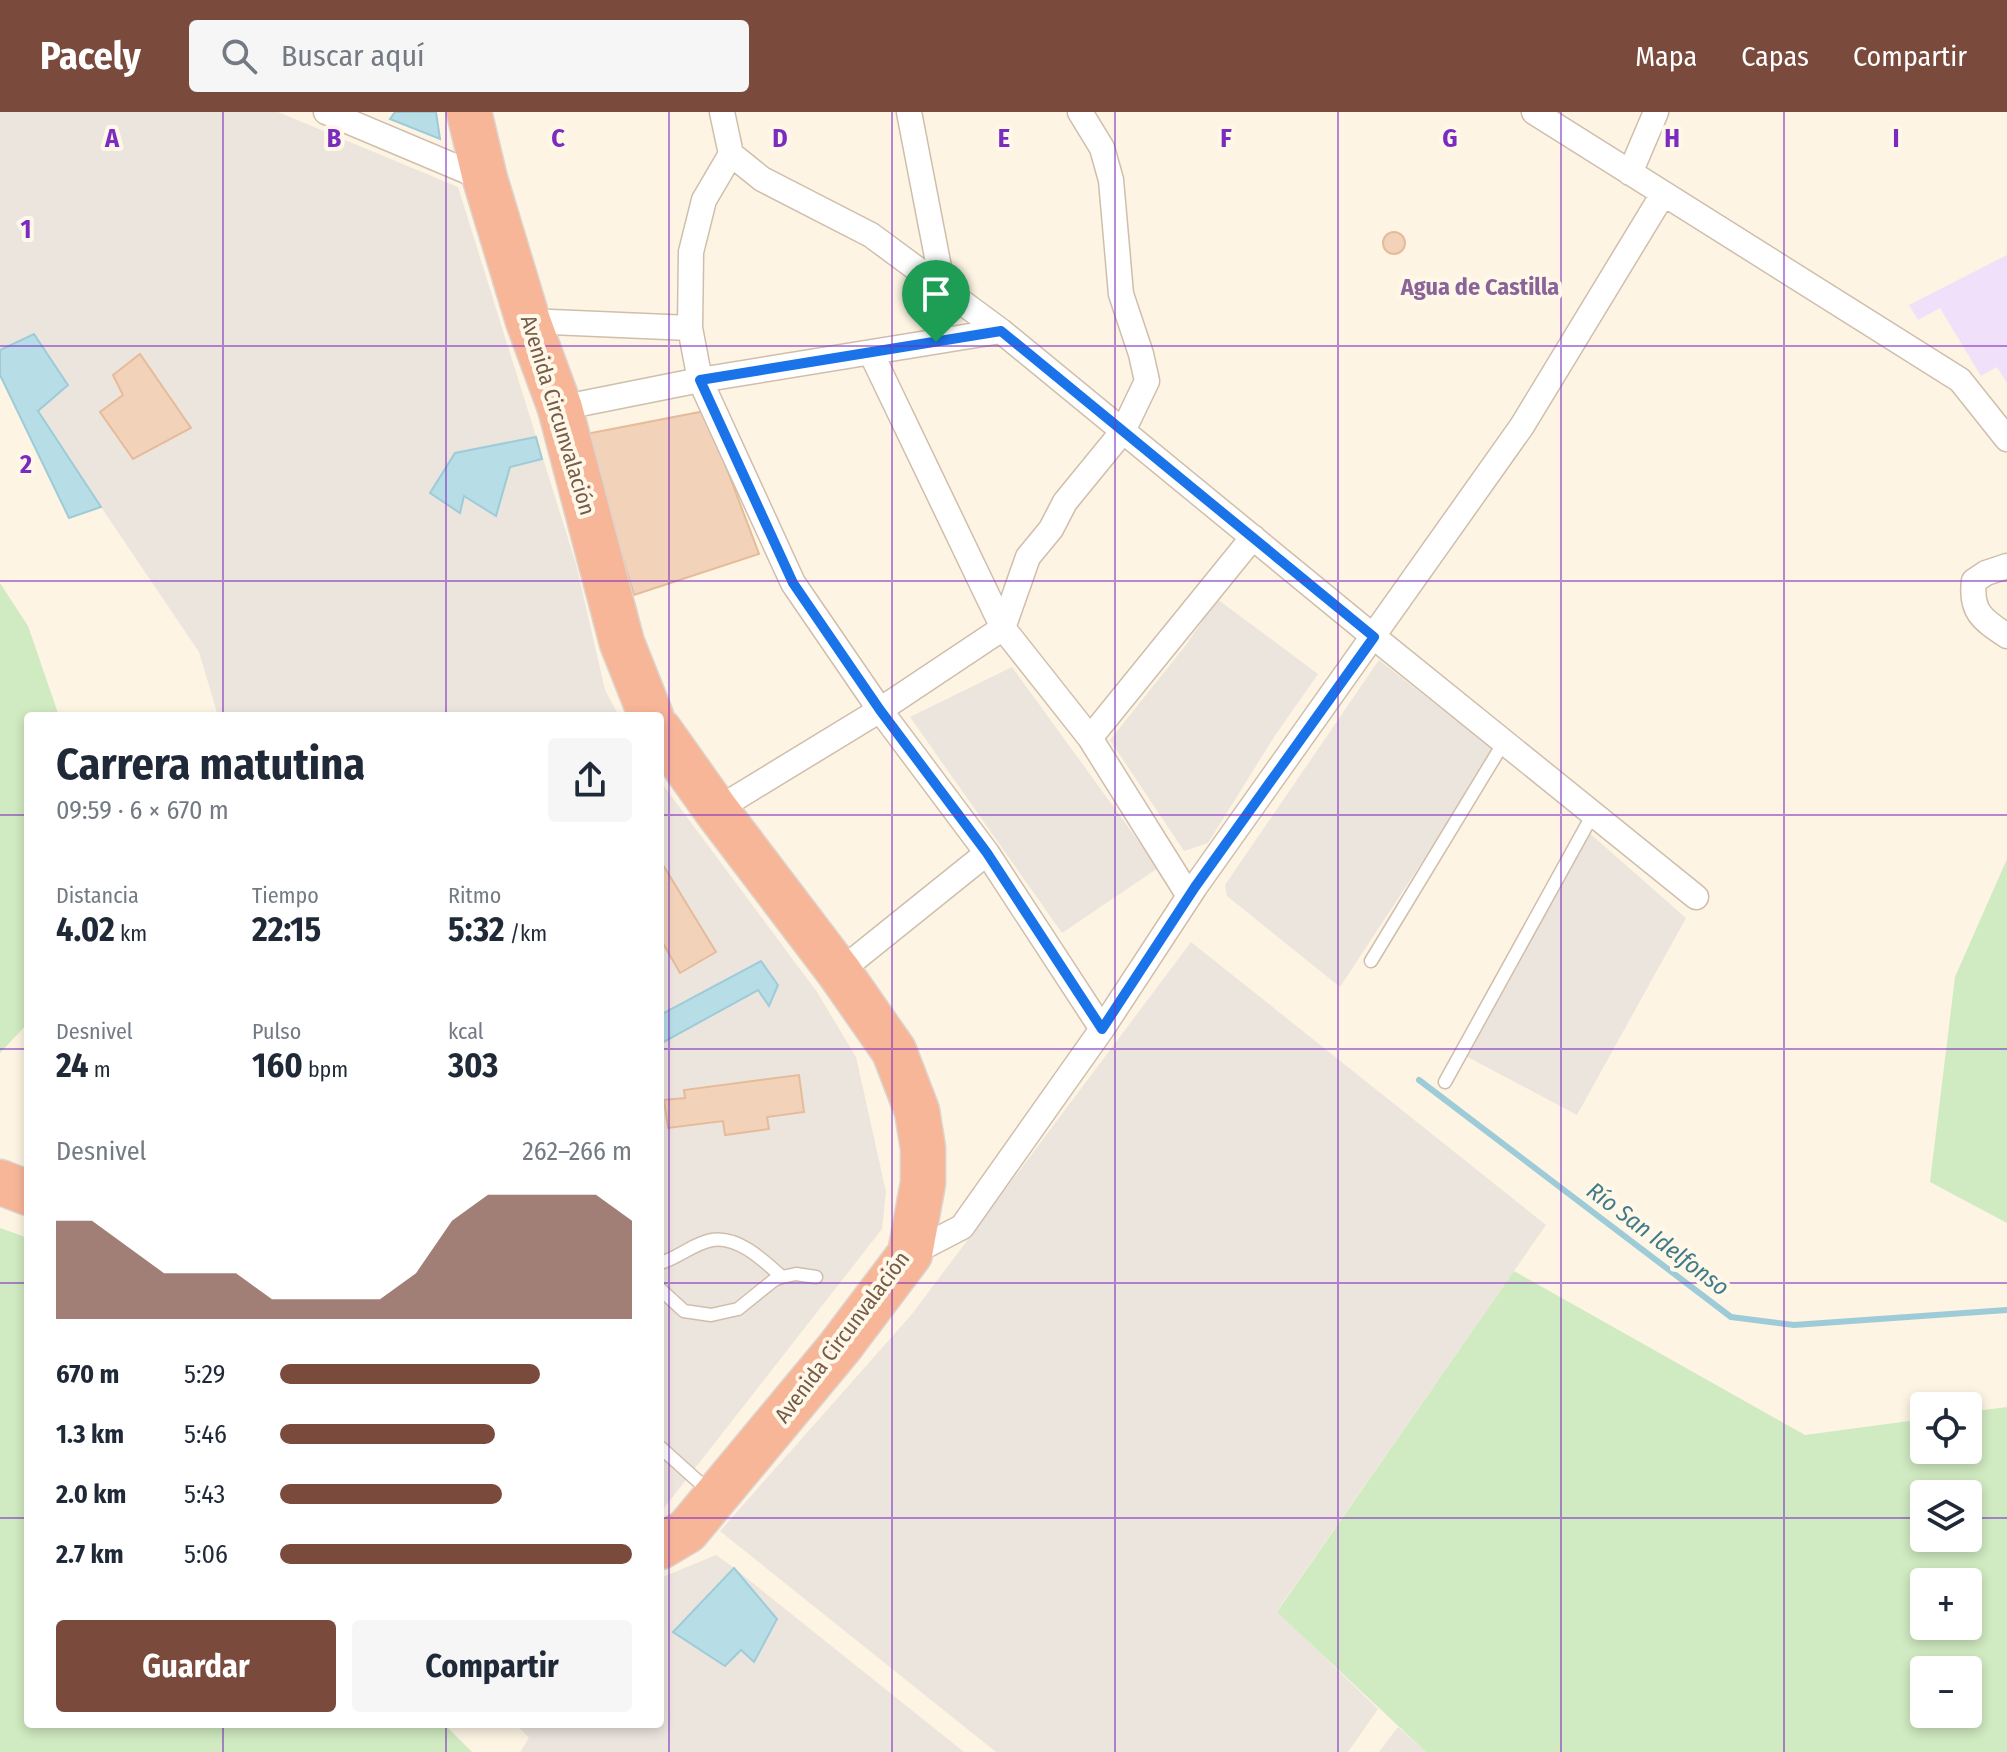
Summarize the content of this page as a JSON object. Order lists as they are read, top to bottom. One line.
{"streets":{"highway":["Avenida Circunvalación"]},"districts":["Agua de Castilla"],"water":["Río San Idelfonso"],"page":{"header":"Pacely","search":"Buscar aquí","nav":["Mapa","Capas","Compartir"],"heading":["Carrera matutina","09:59 · 6 × 670 m"],"stats":[["Distancia","4.02 km"],["Tiempo","22:15"],["Ritmo","5:32 /km"],["Desnivel","24 m"],["Pulso","160 bpm"],["kcal","303"]],"chart":["Desnivel","262–266 m"],"list":[{"name":"670 m","note":"5:29"},{"name":"1.3 km","note":"5:46"},{"name":"2.0 km","note":"5:43"},{"name":"2.7 km","note":"5:06"}],"map_buttons":["+","−"],"buttons":["Guardar","Compartir"]},"grid":{"columns":["A","B","C","D","E","F","G","H","I"],"rows":["1","2"]}}
